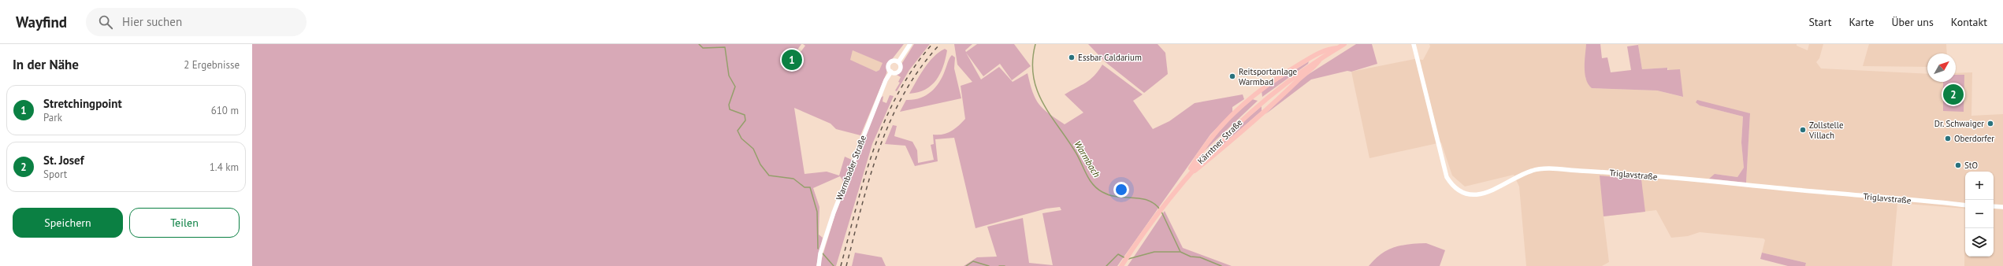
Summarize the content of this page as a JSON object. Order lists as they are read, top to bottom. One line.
{"streets":{"main road":["Kärntner Straße"],"street":["Warmbader Straße","Triglavstraße"]},"water":["Warmbach"],"places":["Essbar Caldarium","Reitsportanlage Warmbad","Dr. Schwaiger","Zollstelle Villach","Oberdorfer","StO"],"north":"top right","page":{"header":"Wayfind","search":"Hier suchen","nav":["Start","Karte","Über uns","Kontakt"],"heading":["In der Nähe","2 Ergebnisse"],"pins":["1","2"],"list":[{"mark":"1","name":"Stretchingpoint","note":"Park","value":"610 m"},{"mark":"2","name":"St. Josef","note":"Sport","value":"1.4 km"}],"map_buttons":["+","−"],"buttons":["Speichern","Teilen"]}}
